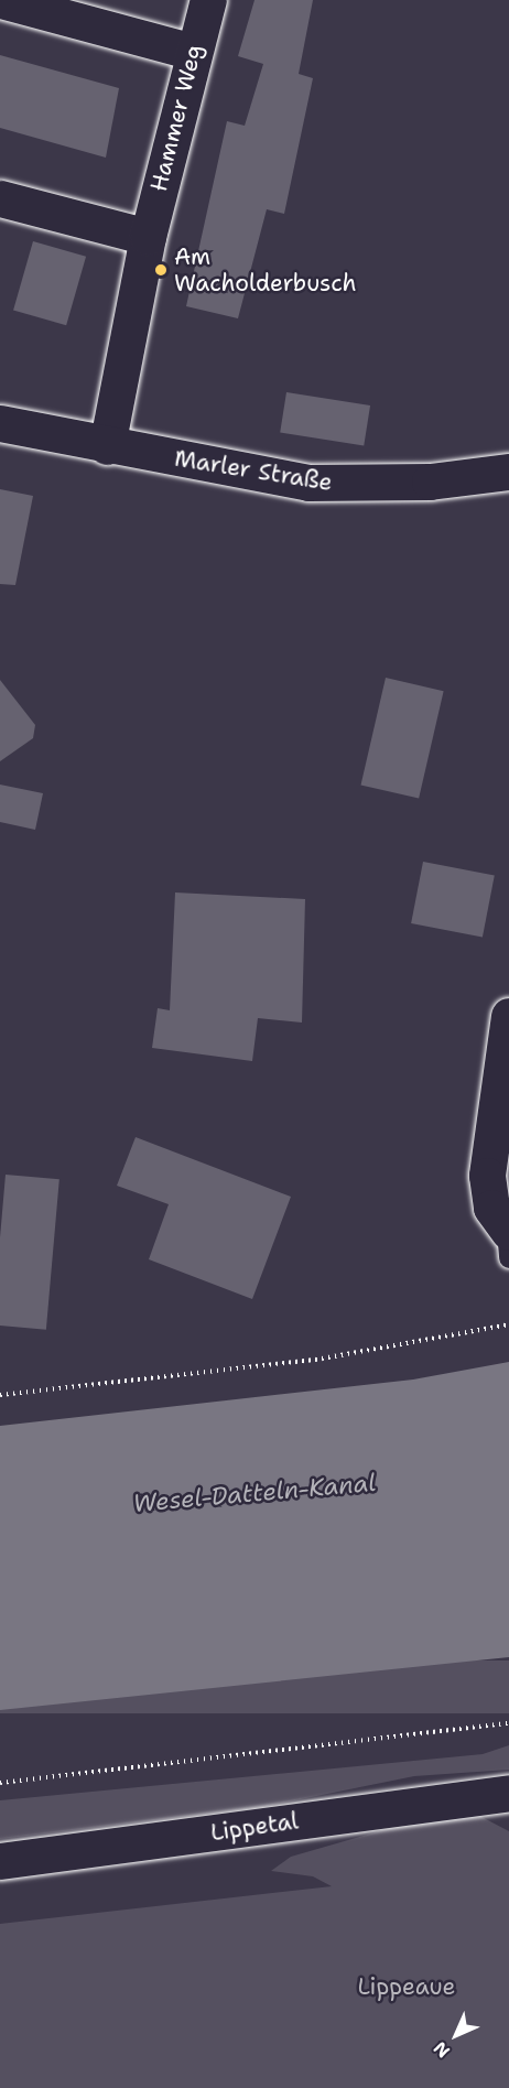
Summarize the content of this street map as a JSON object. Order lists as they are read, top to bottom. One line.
{"streets":{"street":["Hammer Weg","Marler Straße","Lippetal"]},"crossings":[["Hammer Weg","Marler Straße"]],"water":["Wesel-Datteln-Kanal"],"parks":["Lippeaue"],"places":["Am Wacholderbusch"],"north":"bottom left"}
